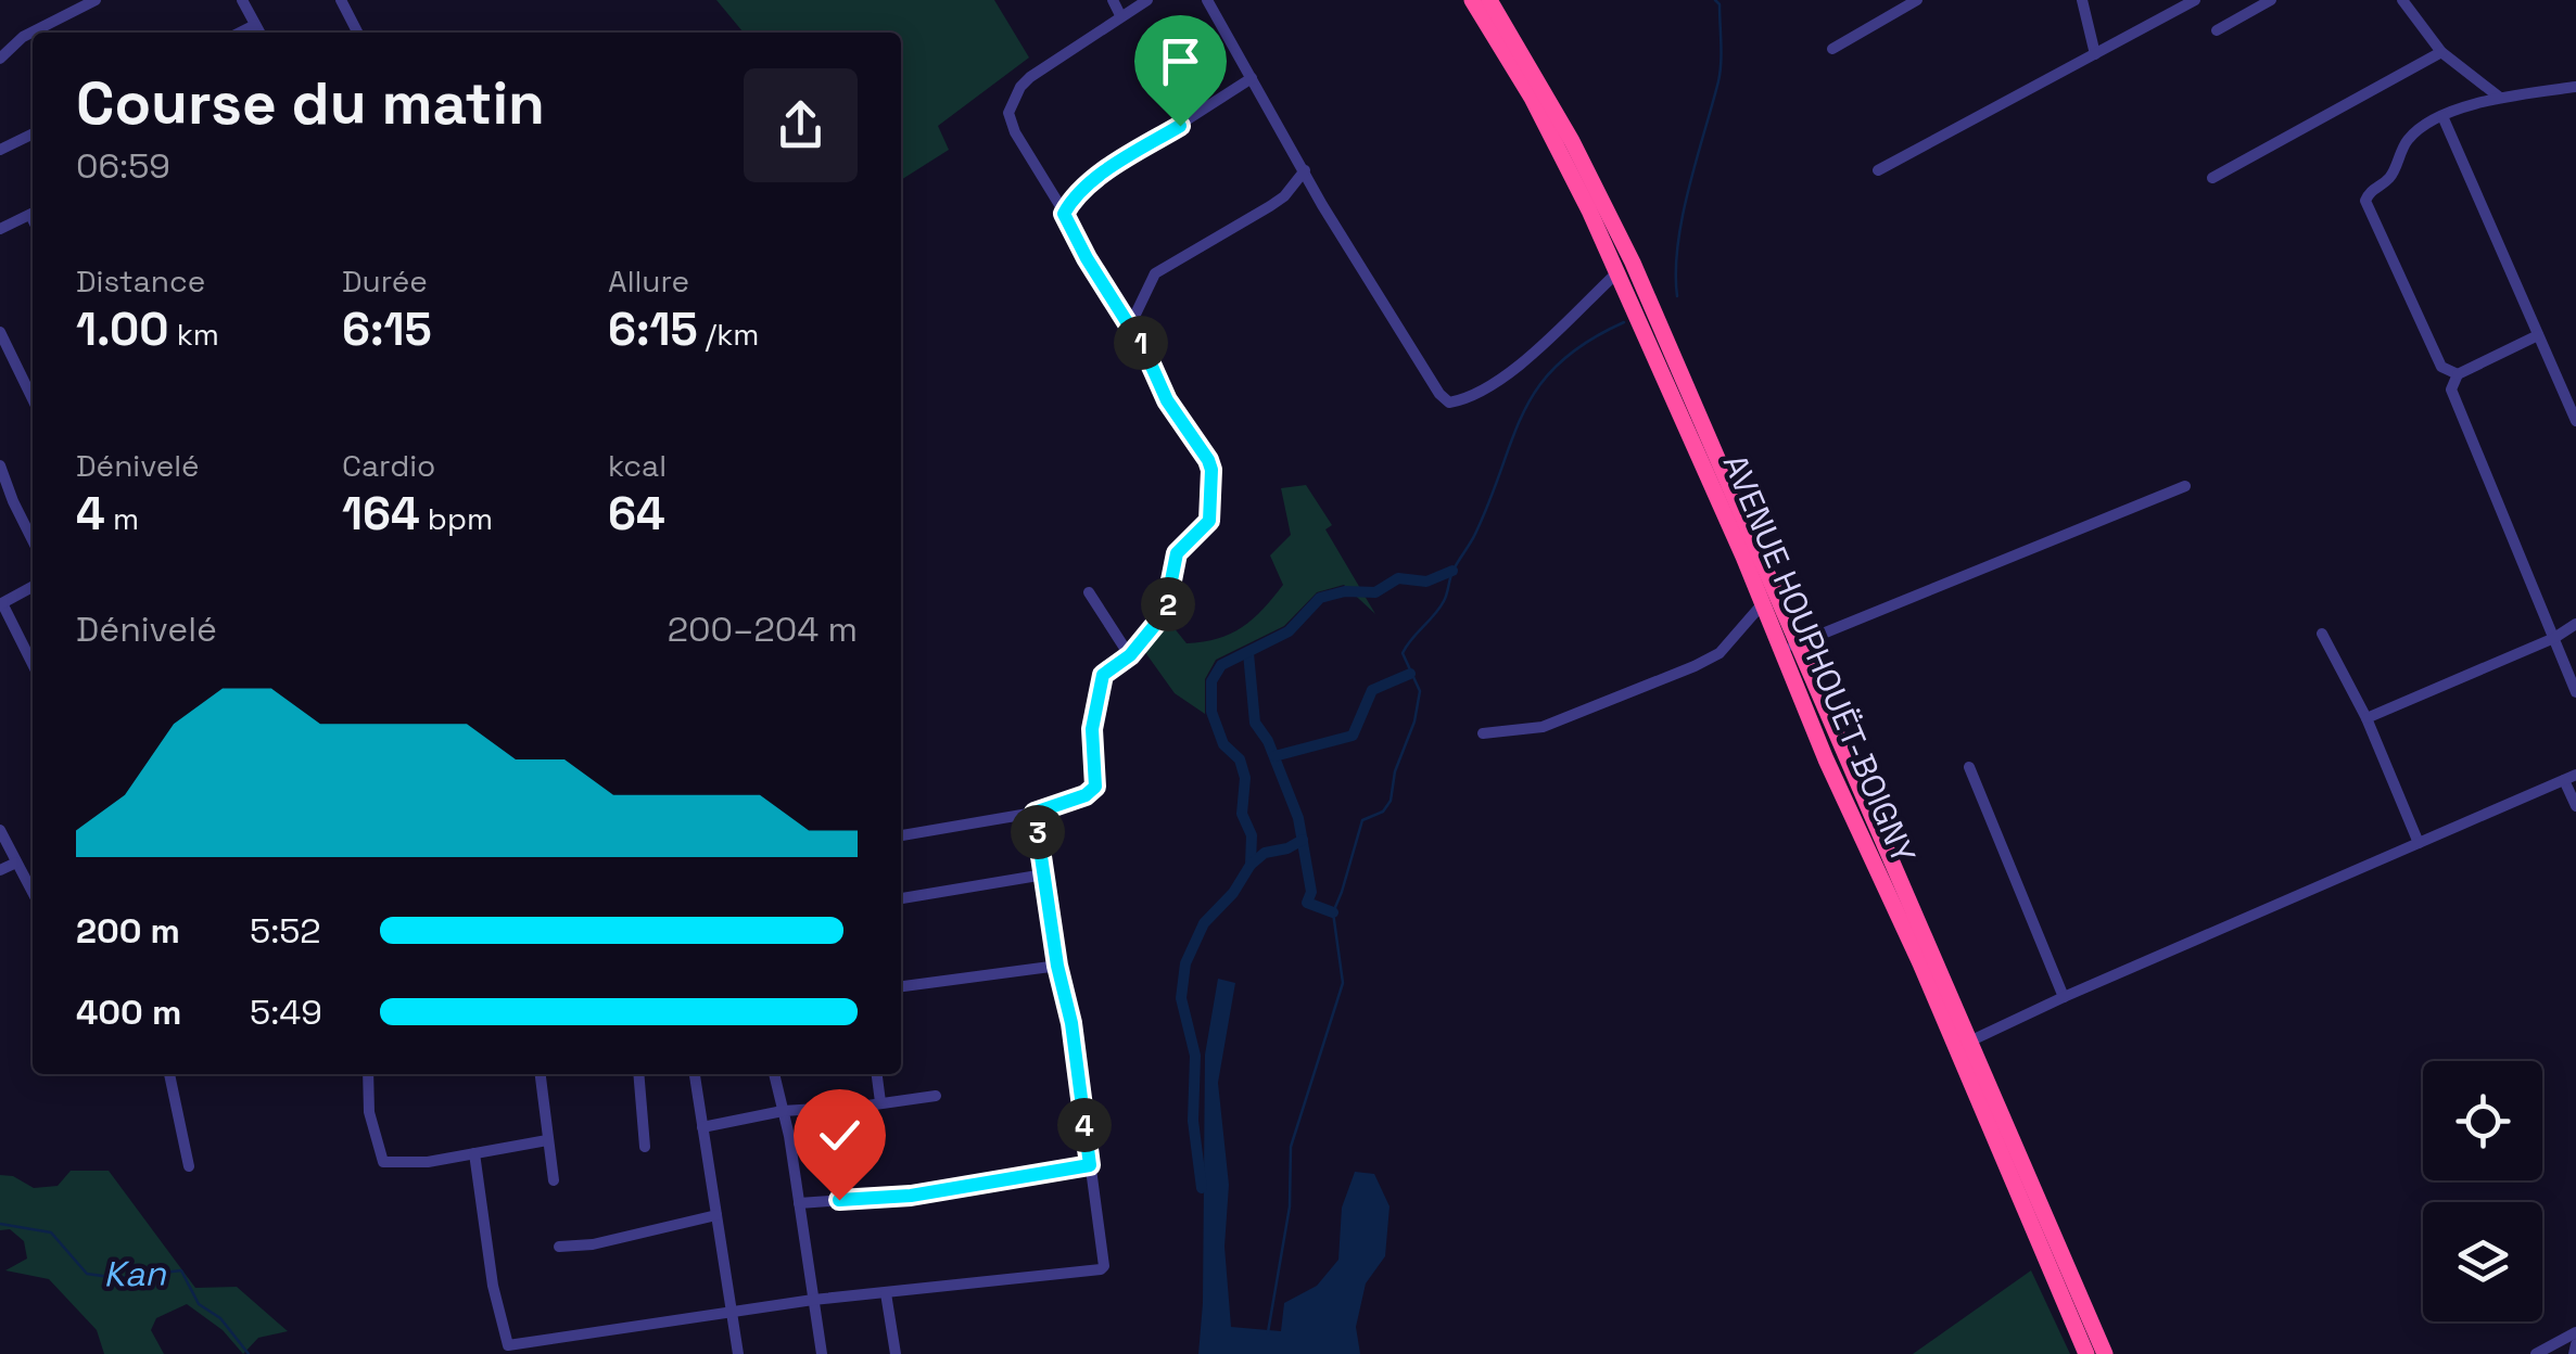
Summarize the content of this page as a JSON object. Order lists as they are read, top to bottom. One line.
{"streets":{"highway":["AVENUE HOUPHOUËT-BOIGNY"]},"water":["Kan"],"page":{"heading":["Course du matin","06:59"],"stats":[["Distance","1.00 km"],["Durée","6:15"],["Allure","6:15 /km"],["Dénivelé","4 m"],["Cardio","164 bpm"],["kcal","64"]],"pins":["1","2","3","4"],"chart":["Dénivelé","200–204 m"],"list":[{"name":"200 m","note":"5:52"},{"name":"400 m","note":"5:49"}]}}
